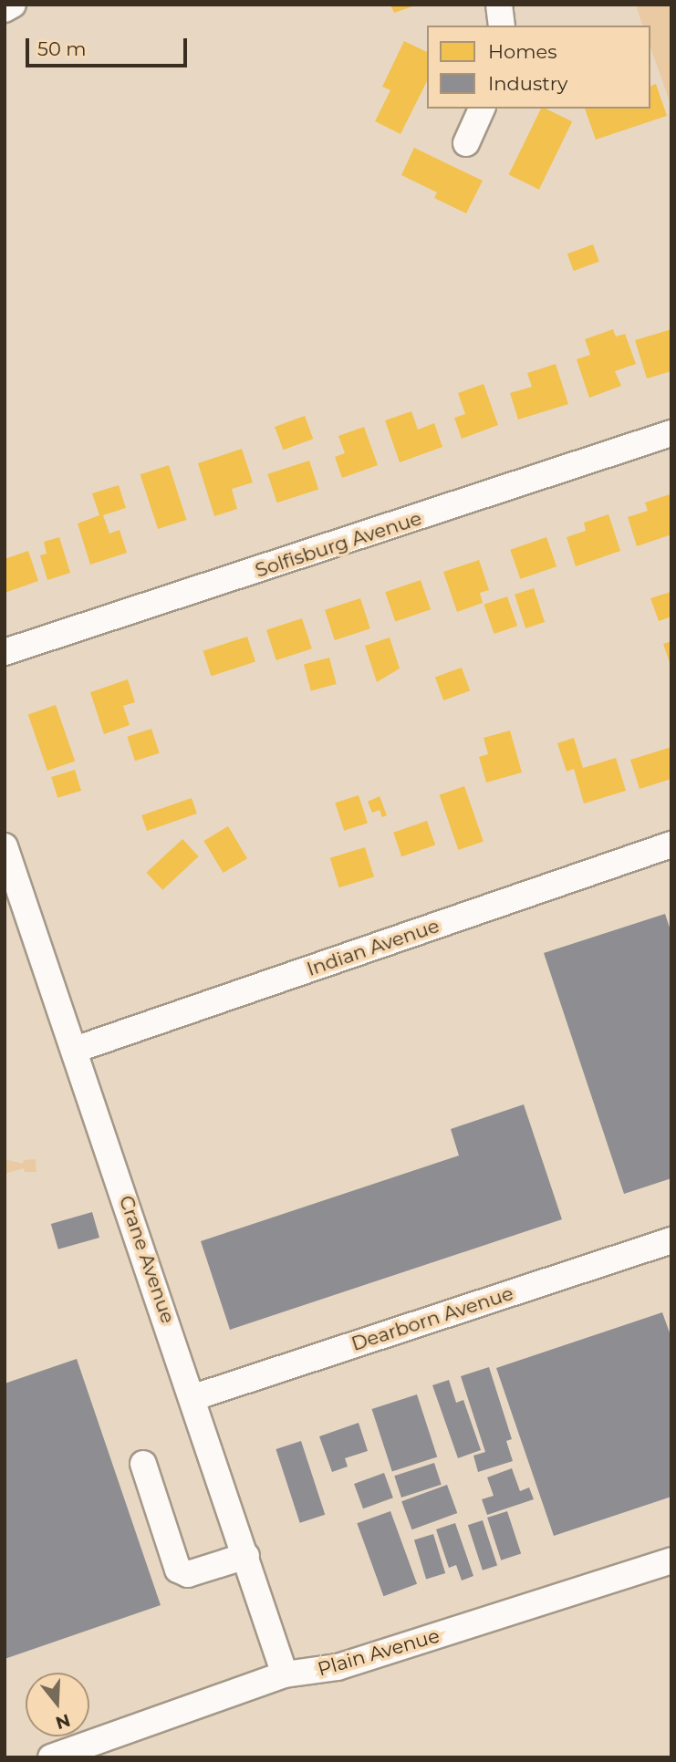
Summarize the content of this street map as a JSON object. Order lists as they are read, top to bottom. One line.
{"streets":{"street":["Solfisburg Avenue","Indian Avenue","Crane Avenue","Dearborn Avenue","Plain Avenue"]},"crossings":[["Indian Avenue","Crane Avenue"],["Crane Avenue","Dearborn Avenue"],["Crane Avenue","Plain Avenue"]],"legend":["Homes","Industry"],"scale_bar":"50 m","north":"bottom"}
